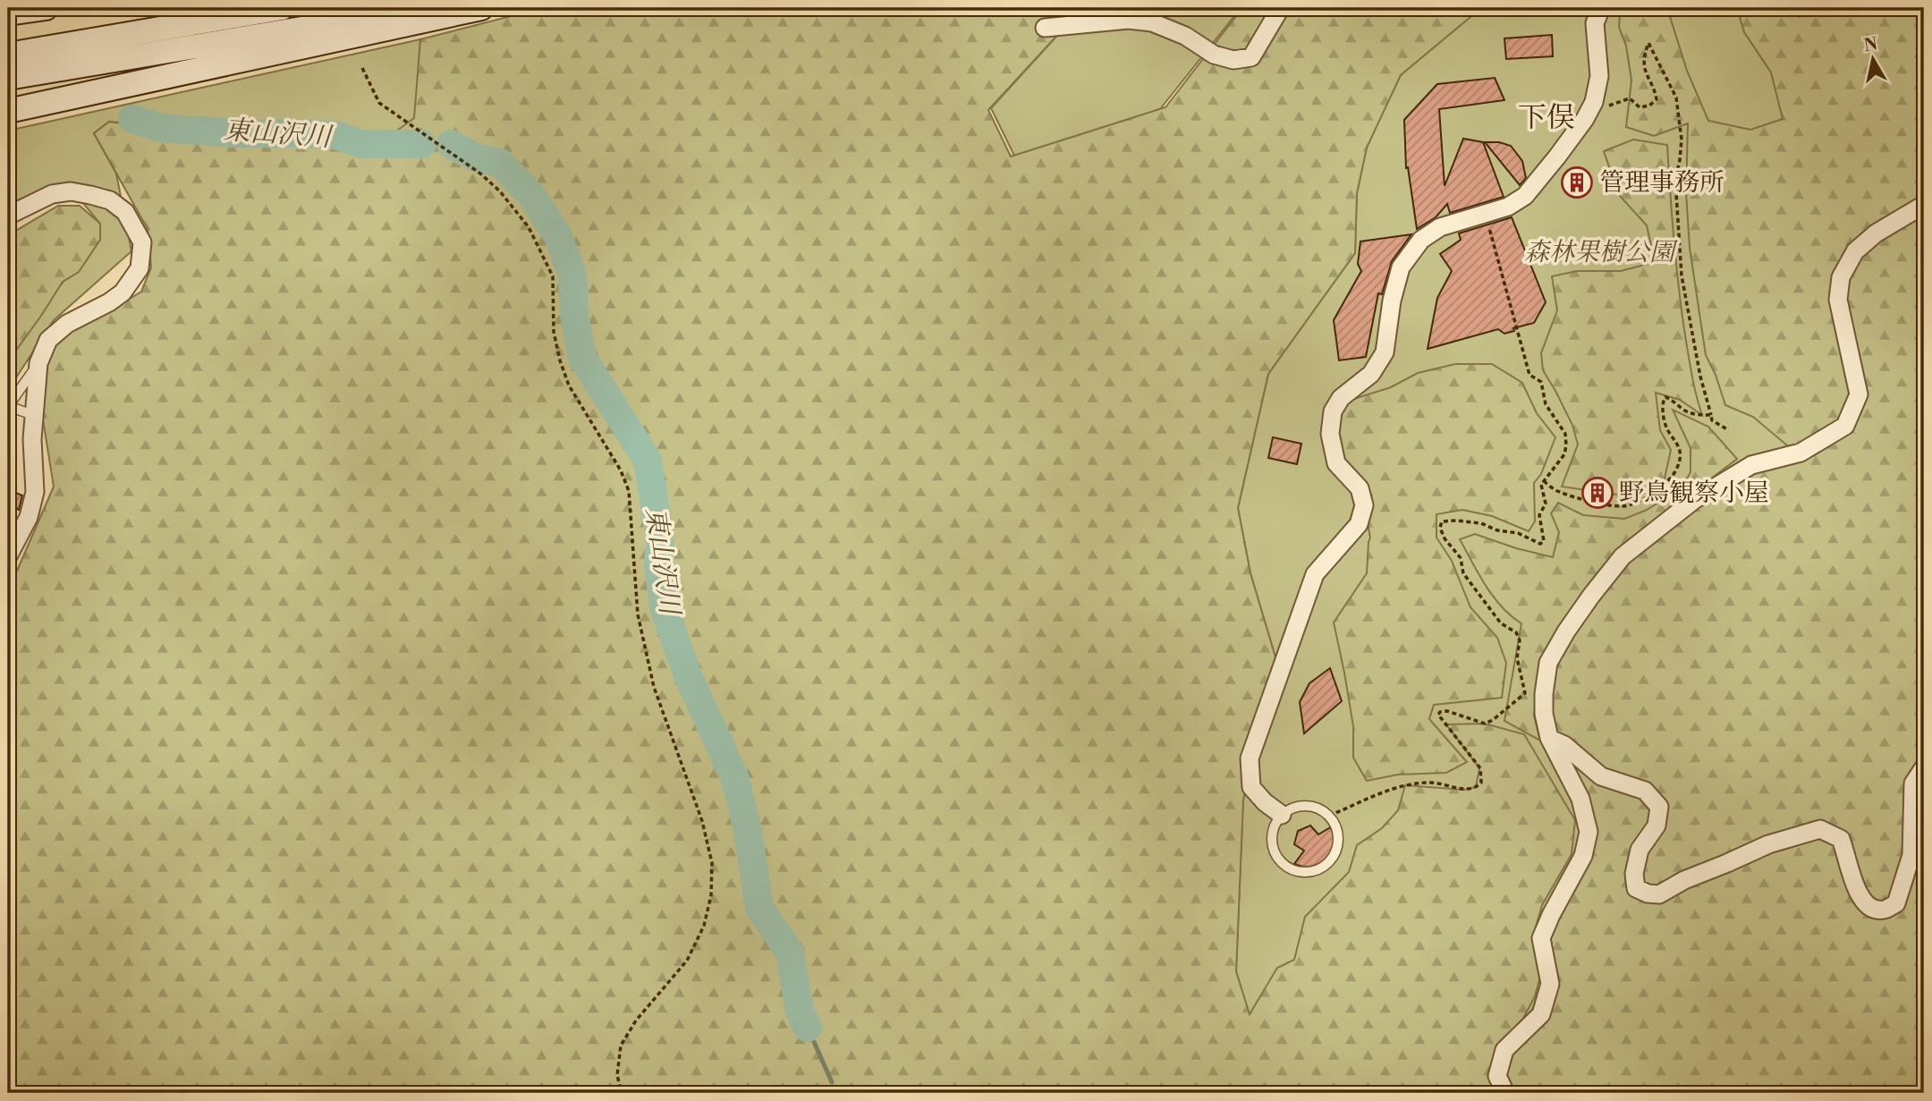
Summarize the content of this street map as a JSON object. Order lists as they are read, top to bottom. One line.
{"districts":["下俣"],"water":["東山沢川"],"parks":["森林果樹公園"],"places":{"building":["管理事務所","野鳥観察小屋"]},"north":"top"}
